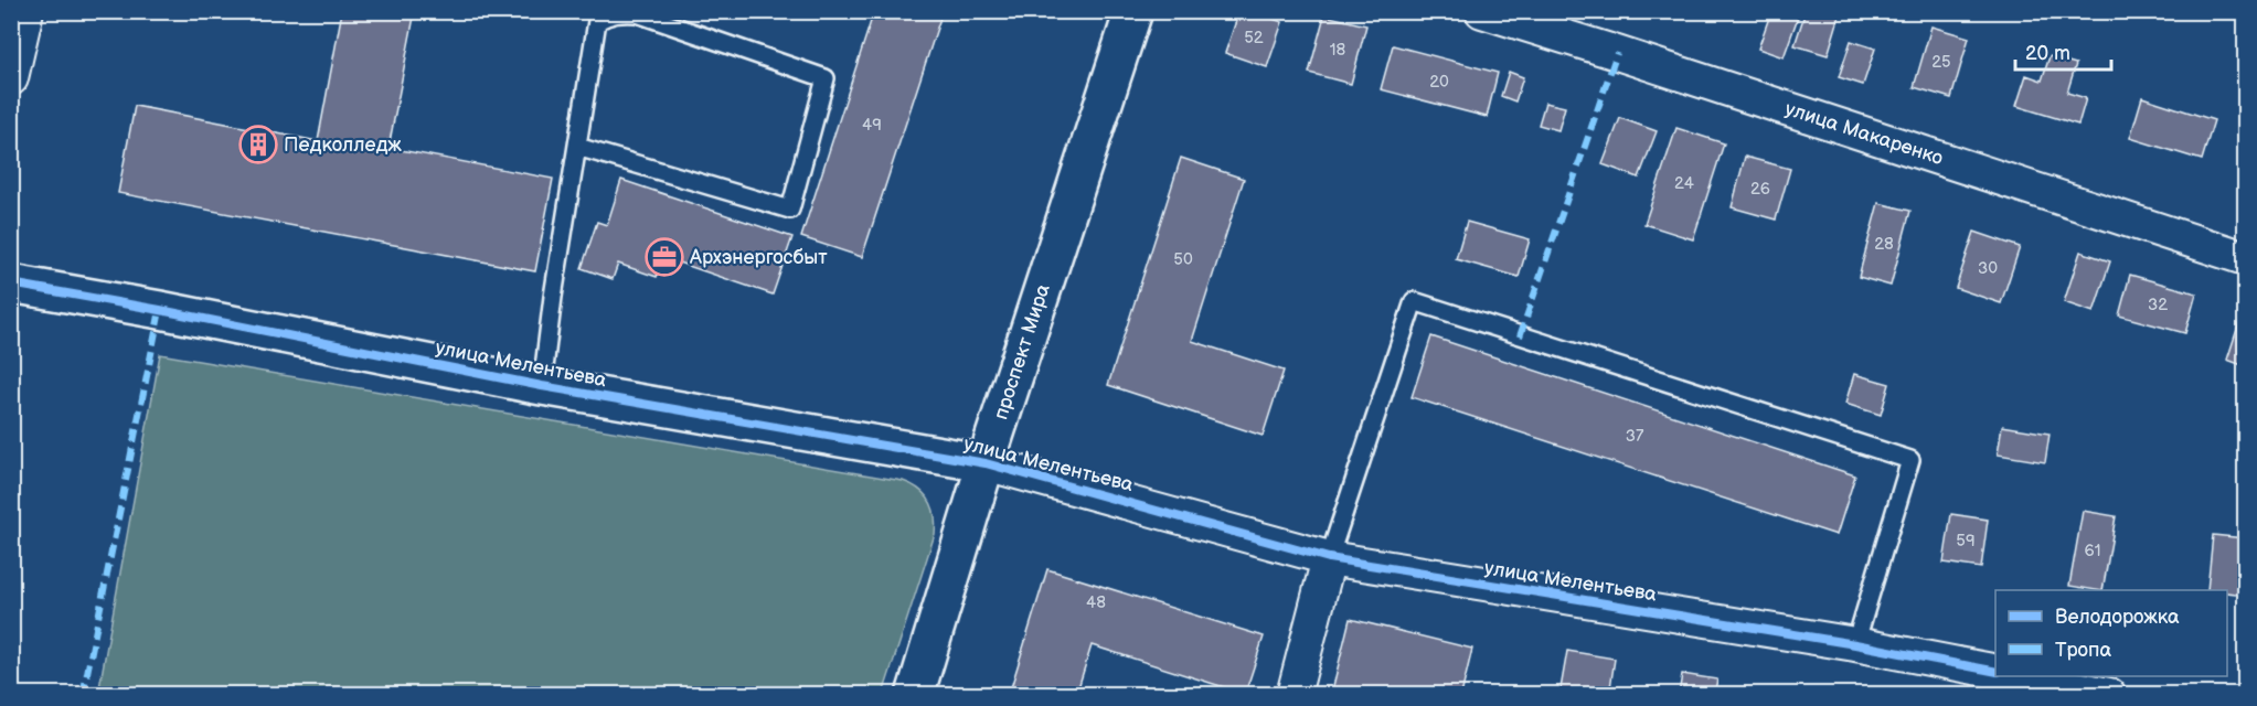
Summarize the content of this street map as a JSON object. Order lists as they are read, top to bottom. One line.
{"streets":{"street":["улица Макаренко","проспект Мира","улица Мелентьева"]},"crossings":[["проспект Мира","улица Мелентьева"]],"places":{"building":["Педколледж"],"office":["Архэнергосбыт"]},"house_numbers":["52","18","25","20","49","24","26","28","50","30","32","37","59","61","48"],"legend":["Велодорожка","Тропа"],"scale_bar":"20 m"}
